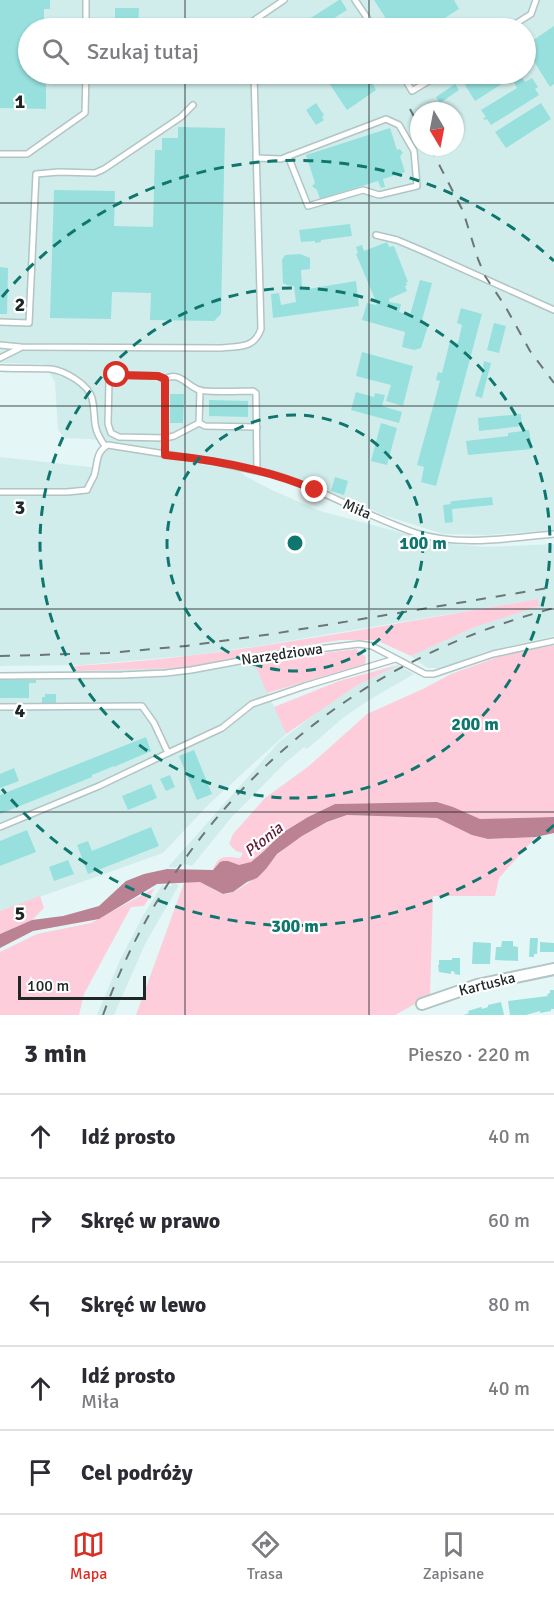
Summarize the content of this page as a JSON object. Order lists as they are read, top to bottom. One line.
{"streets":{"street":["Kartuska"],"lane":["Miła","Narzędziowa"]},"water":["Płonia"],"scale_bar":"100 m","north":"bottom","page":{"search":"Szukaj tutaj","scale":"100 m","heading":["3 min","Pieszo · 220 m"],"list":[["Idź prosto","40 m"],["Skręć w prawo","60 m"],["Skręć w lewo","80 m"],["Idź prosto","Miła","40 m"],"Cel podróży"],"nav":["Mapa","Trasa","Zapisane"]},"grid":{"rows":["1","2","3","4","5"]},"rings":["100 m","200 m","300 m"]}
